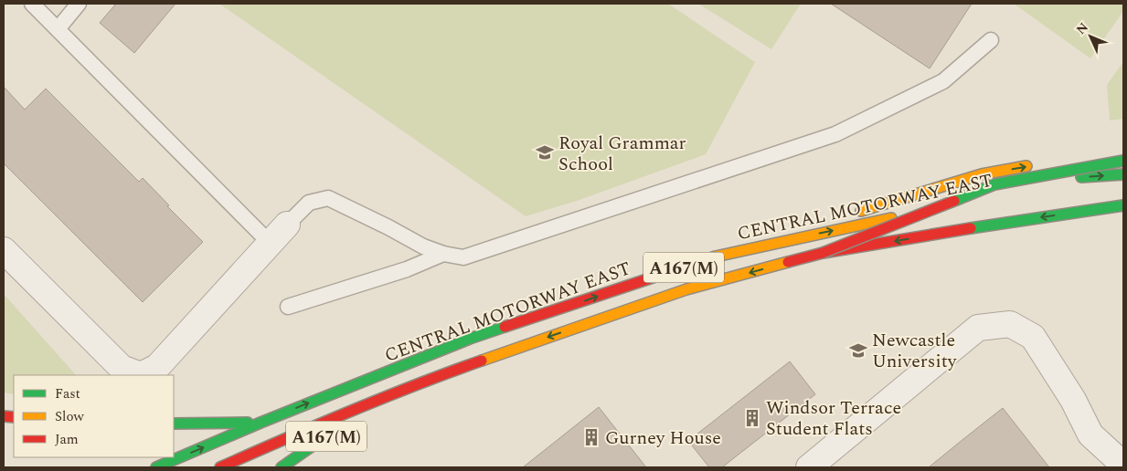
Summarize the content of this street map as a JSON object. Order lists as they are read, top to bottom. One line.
{"streets":{"highway":["CENTRAL MOTORWAY EAST","A167(M)"]},"crossings":[["CENTRAL MOTORWAY EAST","A167(M)"]],"places":{"school or university":["Royal Grammar School","Newcastle University"],"building":["Windsor Terrace Student Flats","Gurney House"]},"legend":["Fast","Slow","Jam"],"north":"top left"}
